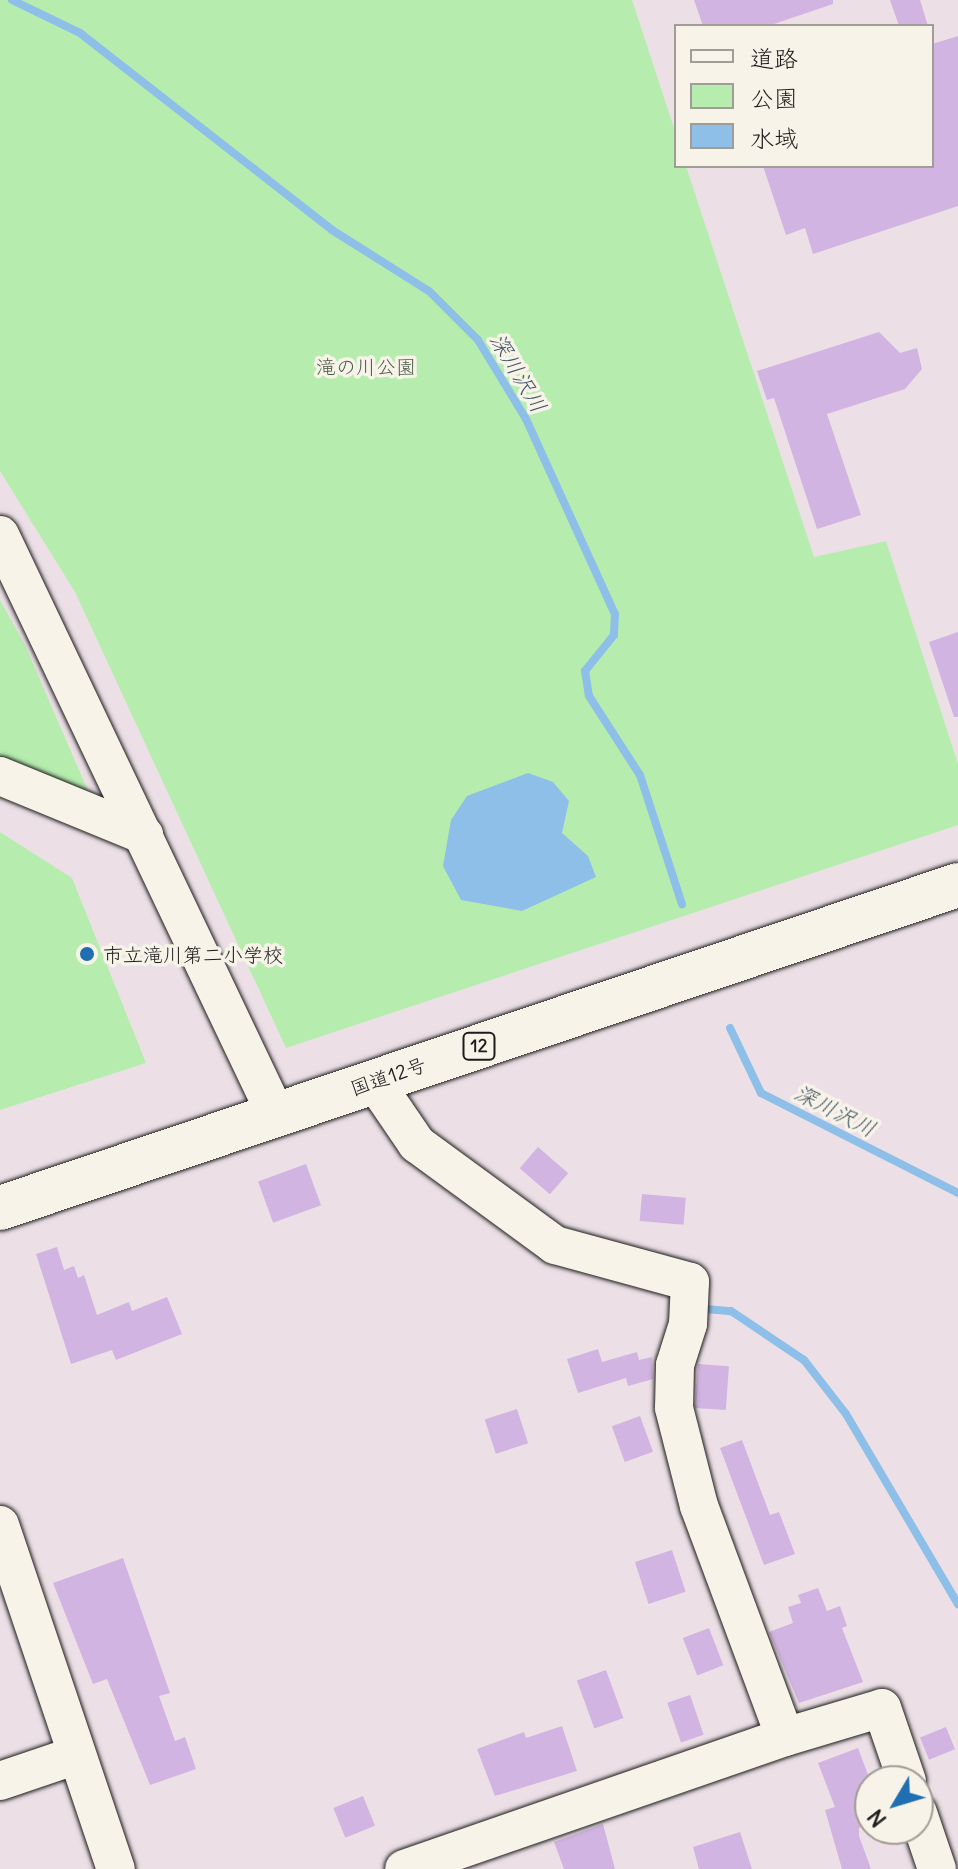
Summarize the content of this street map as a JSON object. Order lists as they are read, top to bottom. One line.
{"streets":{"highway":["12","国道12号"]},"water":["深川沢川"],"parks":["滝の川公園"],"places":["市立滝川第二小学校"],"legend":["道路","公園","水域"],"north":"bottom left"}
